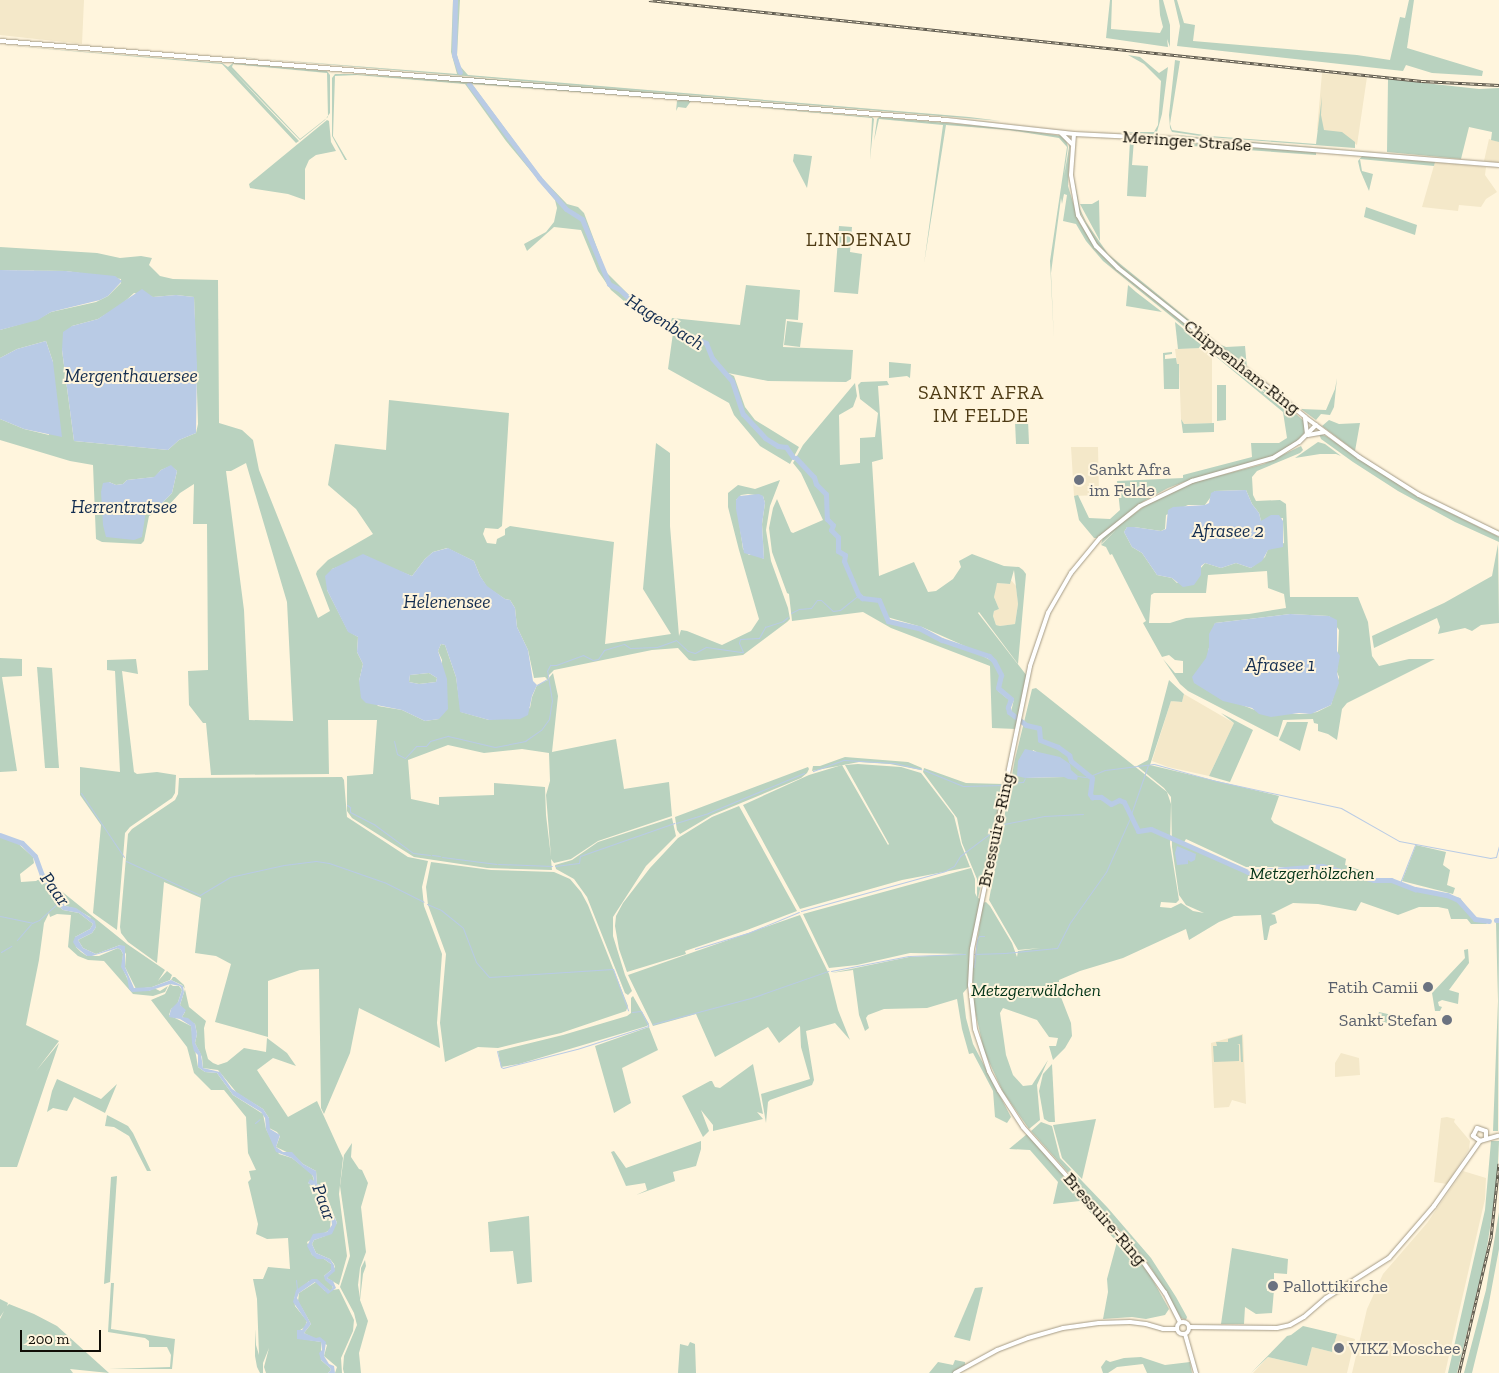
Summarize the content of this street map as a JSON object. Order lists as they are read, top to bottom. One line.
{"streets":{"main road":["Meringer Straße","Chippenham-Ring","Bressuire-Ring"]},"crossings":[["Meringer Straße","Chippenham-Ring"],["Chippenham-Ring","Bressuire-Ring"]],"districts":["LINDENAU","SANKT AFRA IM FELDE"],"water":["Hagenbach","Mergenthauersee","Herrentratsee","Afrasee 2","Helenensee","Afrasee 1","Paar"],"parks":["Metzgerhölzchen","Metzgerwäldchen"],"places":["Sankt Afra im Felde","Fatih Camii","Sankt Stefan","Pallottikirche","VIKZ Moschee"],"scale_bar":"200 m"}
